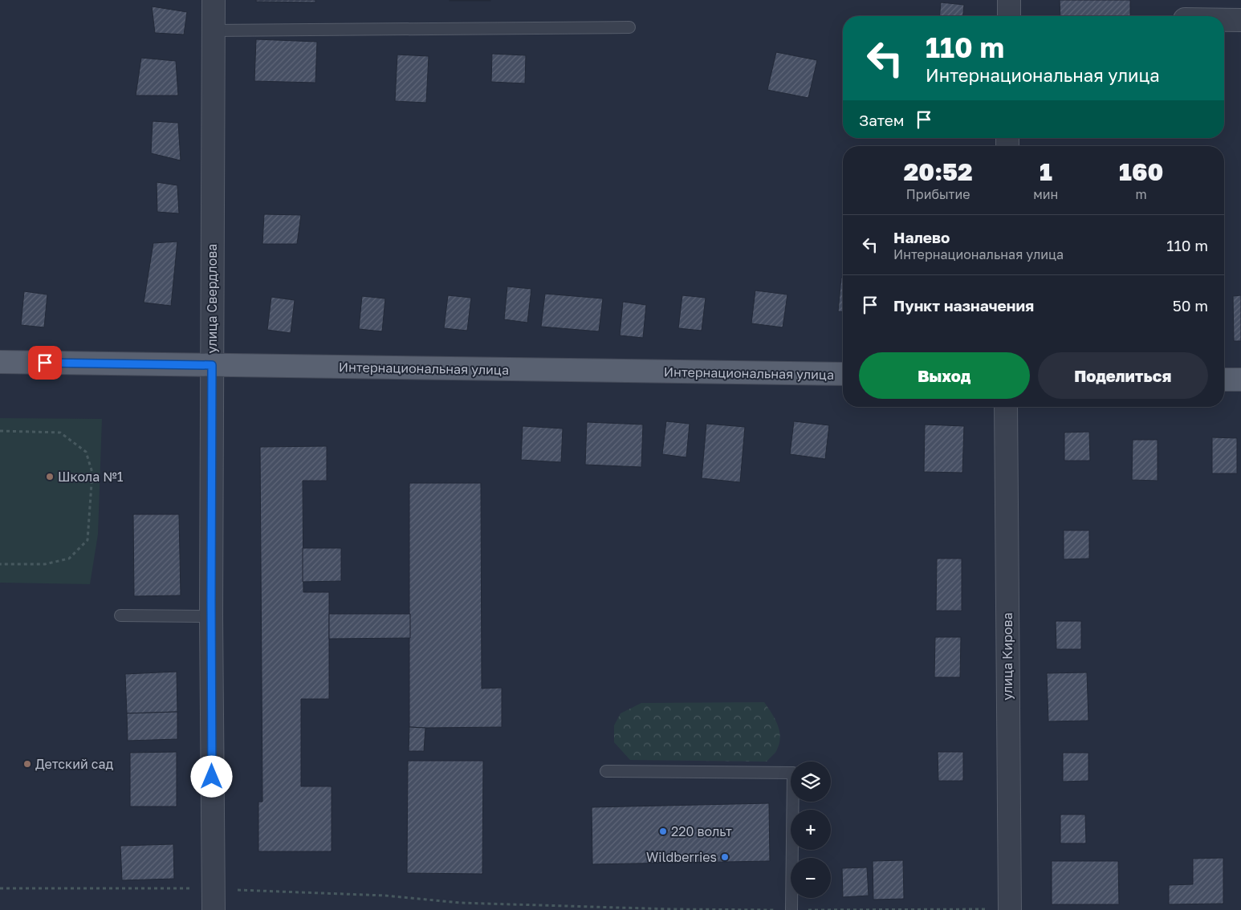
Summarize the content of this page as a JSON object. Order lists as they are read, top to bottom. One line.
{"streets":{"main road":["Интернациональная улица"],"street":["улица Свердлова","улица Кирова"]},"crossings":[["улица Свердлова","Интернациональная улица"]],"places":["Школа №1","Детский сад","220 вольт","Wildberries"],"page":{"turn":["110 m","Интернациональная улица"],"then":"Затем","eta":["20:52","Прибытие","1","мин","160","m"],"list":[{"name":"Налево","note":"Интернациональная улица","value":"110 m"},{"name":"Пункт назначения","value":"50 m"}],"buttons":["Выход","Поделиться"],"map_buttons":["+","−"]}}
